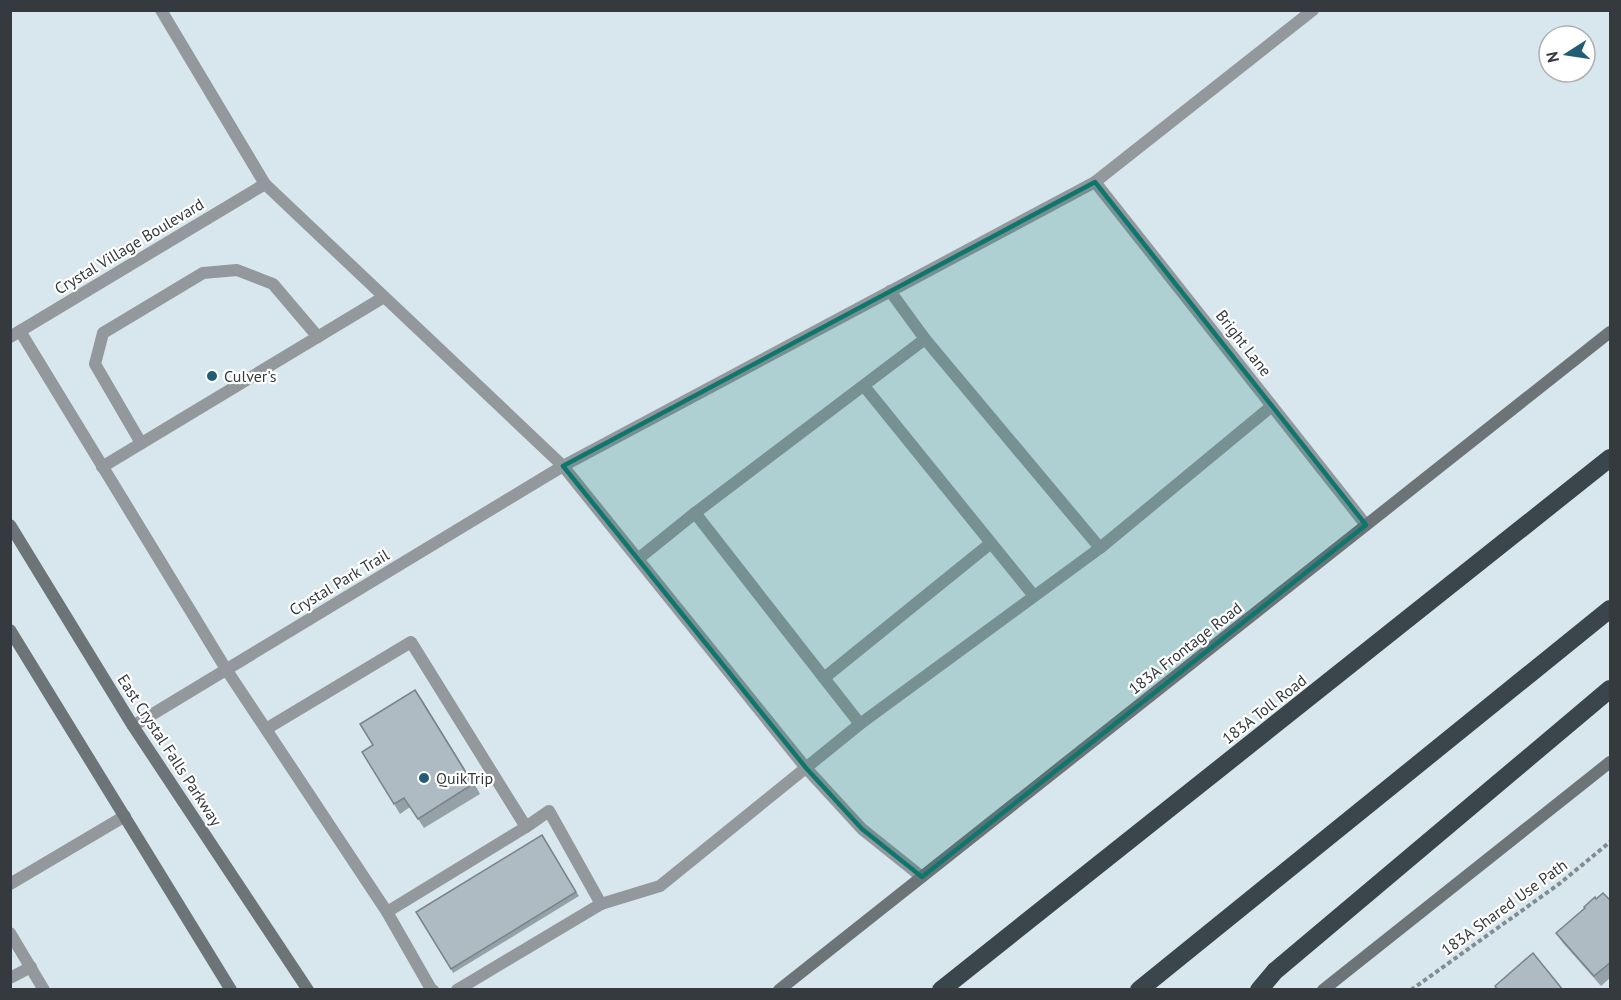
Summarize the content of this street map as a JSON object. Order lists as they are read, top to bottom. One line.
{"streets":{"highway":["183A Toll Road"],"main road":["183A Frontage Road","East Crystal Falls Parkway"],"street":["Crystal Village Boulevard","Bright Lane","Crystal Park Trail"],"path":["183A Shared Use Path"]},"crossings":[["Bright Lane","Crystal Park Trail"],["Bright Lane","183A Frontage Road"],["Crystal Park Trail","East Crystal Falls Parkway"]],"places":["Culver's","QuikTrip"],"north":"left"}
